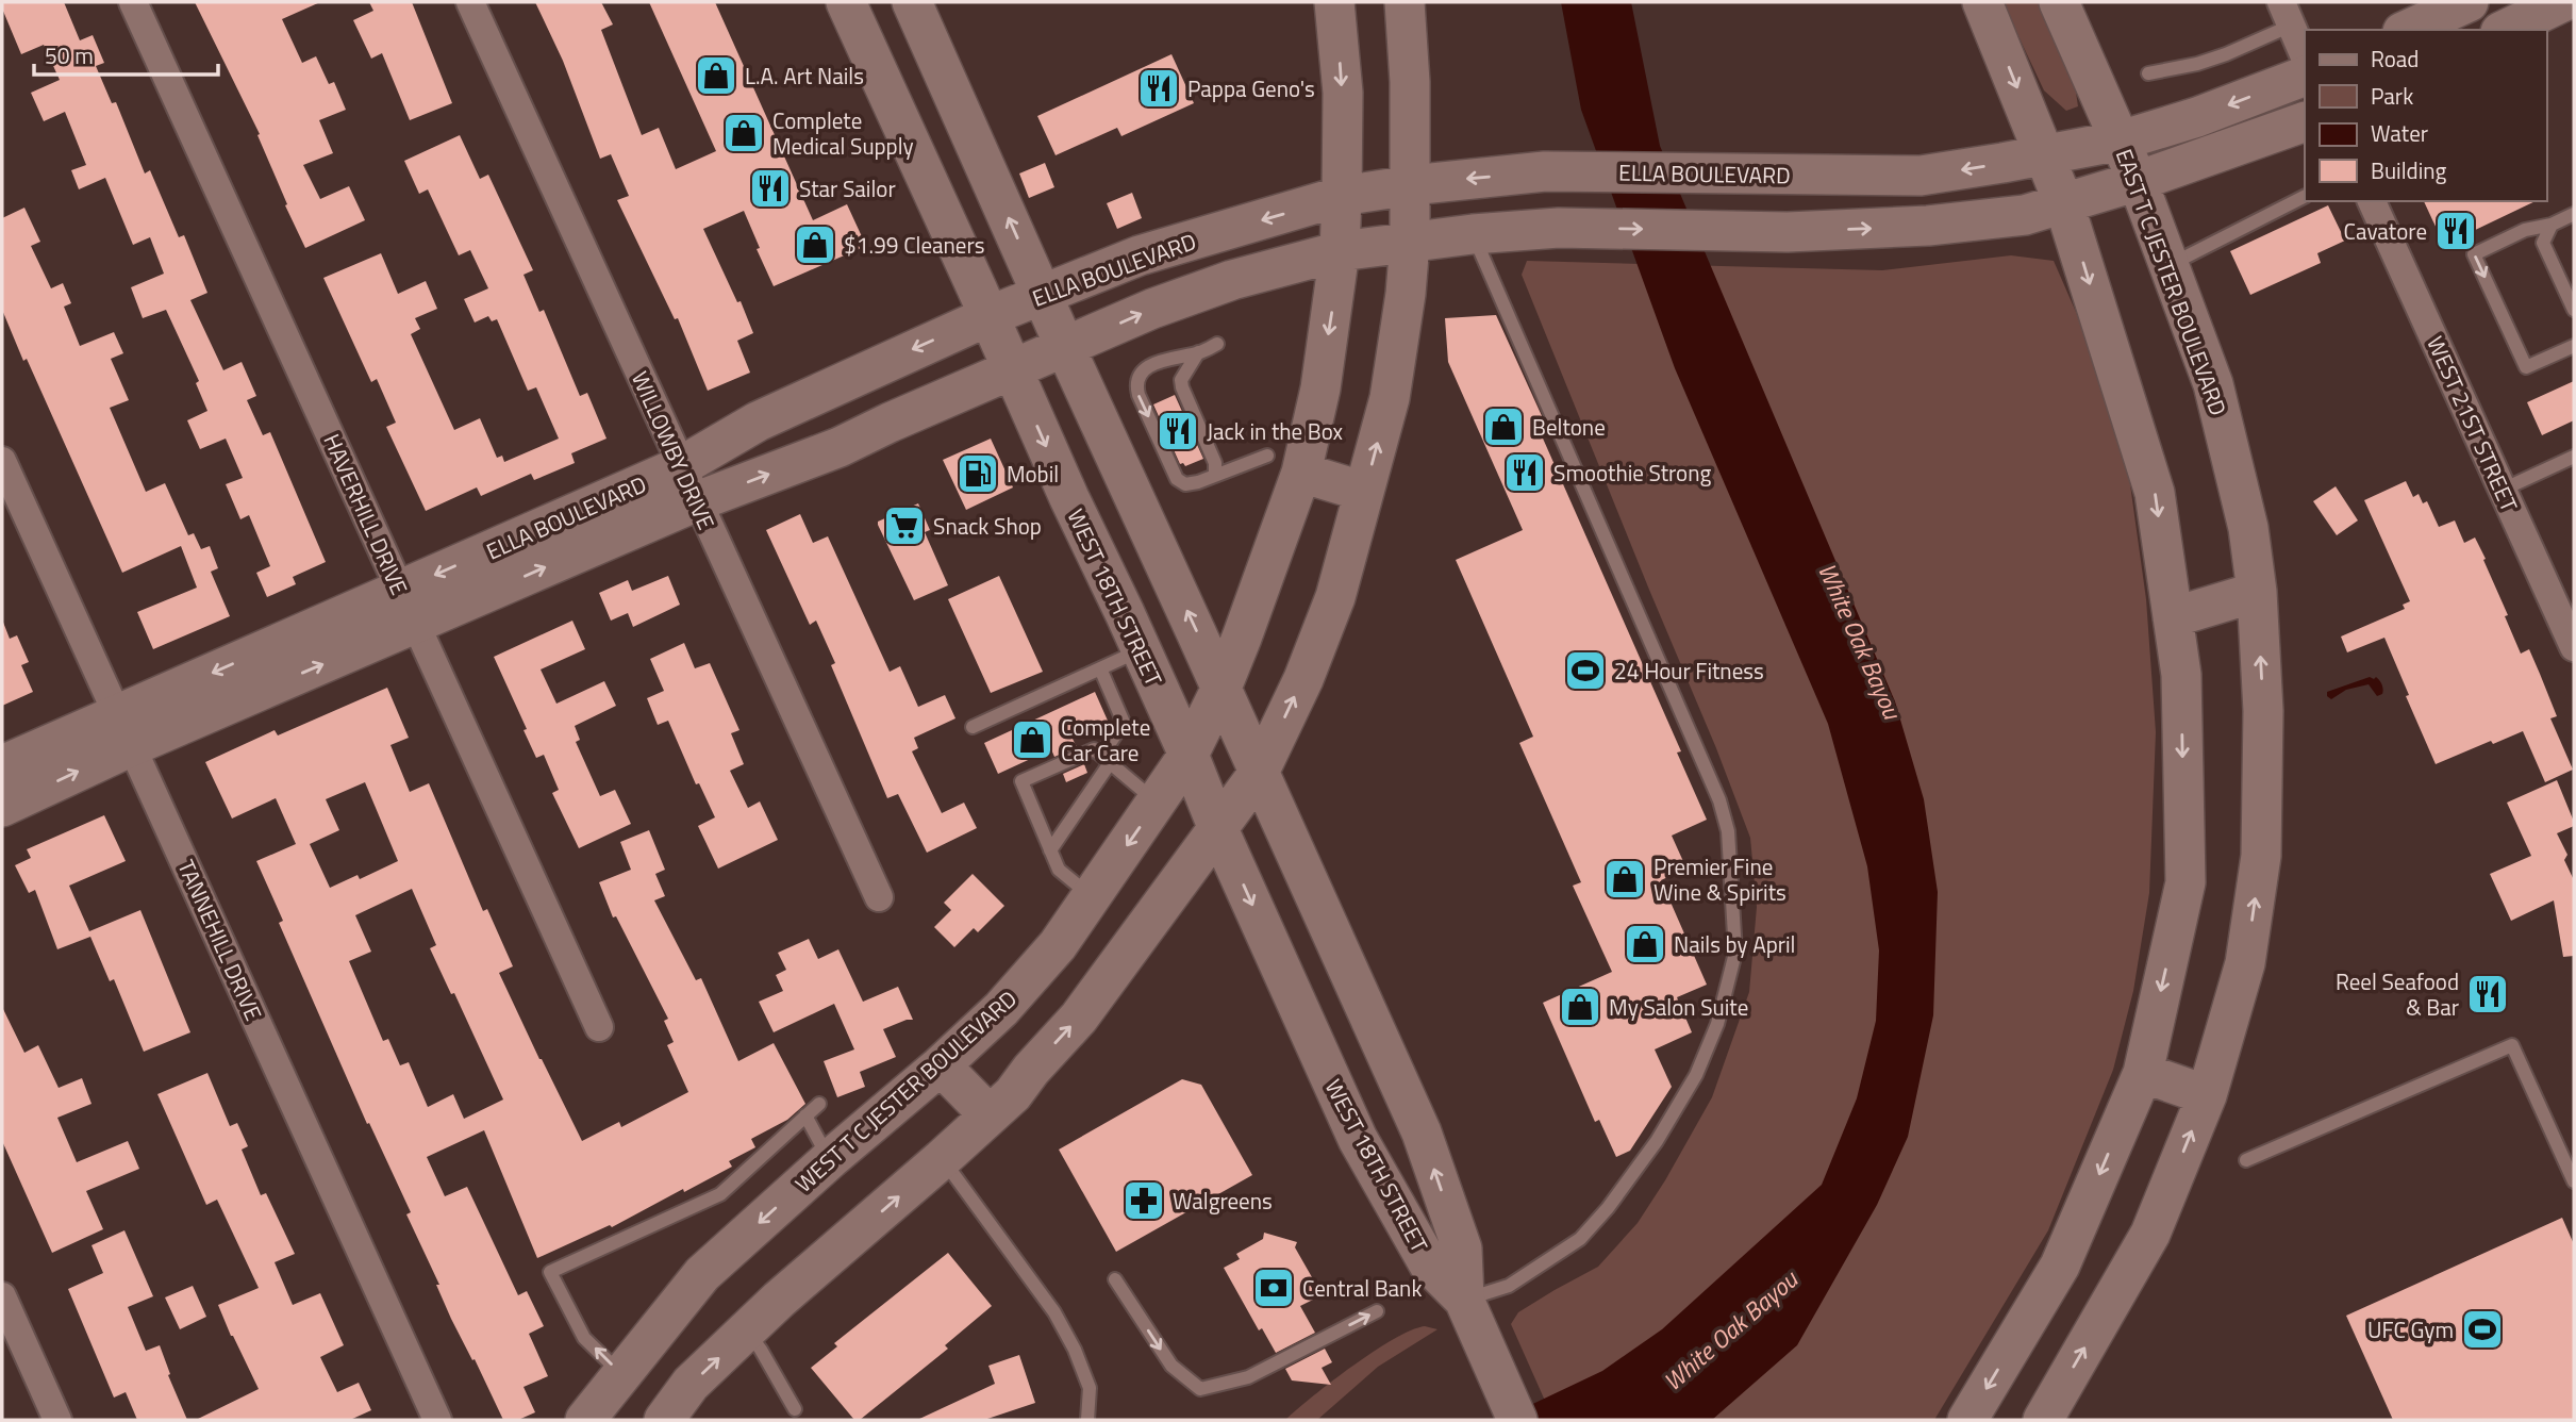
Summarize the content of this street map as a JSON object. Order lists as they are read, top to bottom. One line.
{"streets":{"main road":["ELLA BOULEVARD","EAST T C JESTER BOULEVARD","WEST 18TH STREET","WEST T C JESTER BOULEVARD"],"street":["WEST 21ST STREET","WILLOWBY DRIVE","HAVERHILL DRIVE","TANNEHILL DRIVE"]},"crossings":[["ELLA BOULEVARD","EAST T C JESTER BOULEVARD"],["ELLA BOULEVARD","WILLOWBY DRIVE"],["ELLA BOULEVARD","HAVERHILL DRIVE"],["ELLA BOULEVARD","WEST 18TH STREET"],["ELLA BOULEVARD","TANNEHILL DRIVE"],["ELLA BOULEVARD","WEST T C JESTER BOULEVARD"],["WEST 18TH STREET","WEST T C JESTER BOULEVARD"]],"water":["White Oak Bayou"],"places":{"shop":["L.A. Art Nails","Complete Medical Supply","$1.99 Cleaners","Beltone","Complete Car Care","Premier Fine Wine & Spirits","Nails by April","My Salon Suite"],"restaurant":["Pappa Geno's","Star Sailor","Cavatore","Jack in the Box","Smoothie Strong","Reel Seafood & Bar"],"fuel station":["Mobil"],"supermarket":["Snack Shop"],"sports":["24 Hour Fitness","UFC Gym"],"pharmacy":["Walgreens"],"bank":["Central Bank"]},"legend":["Road","Park","Water","Building"],"scale_bar":"50 m"}
